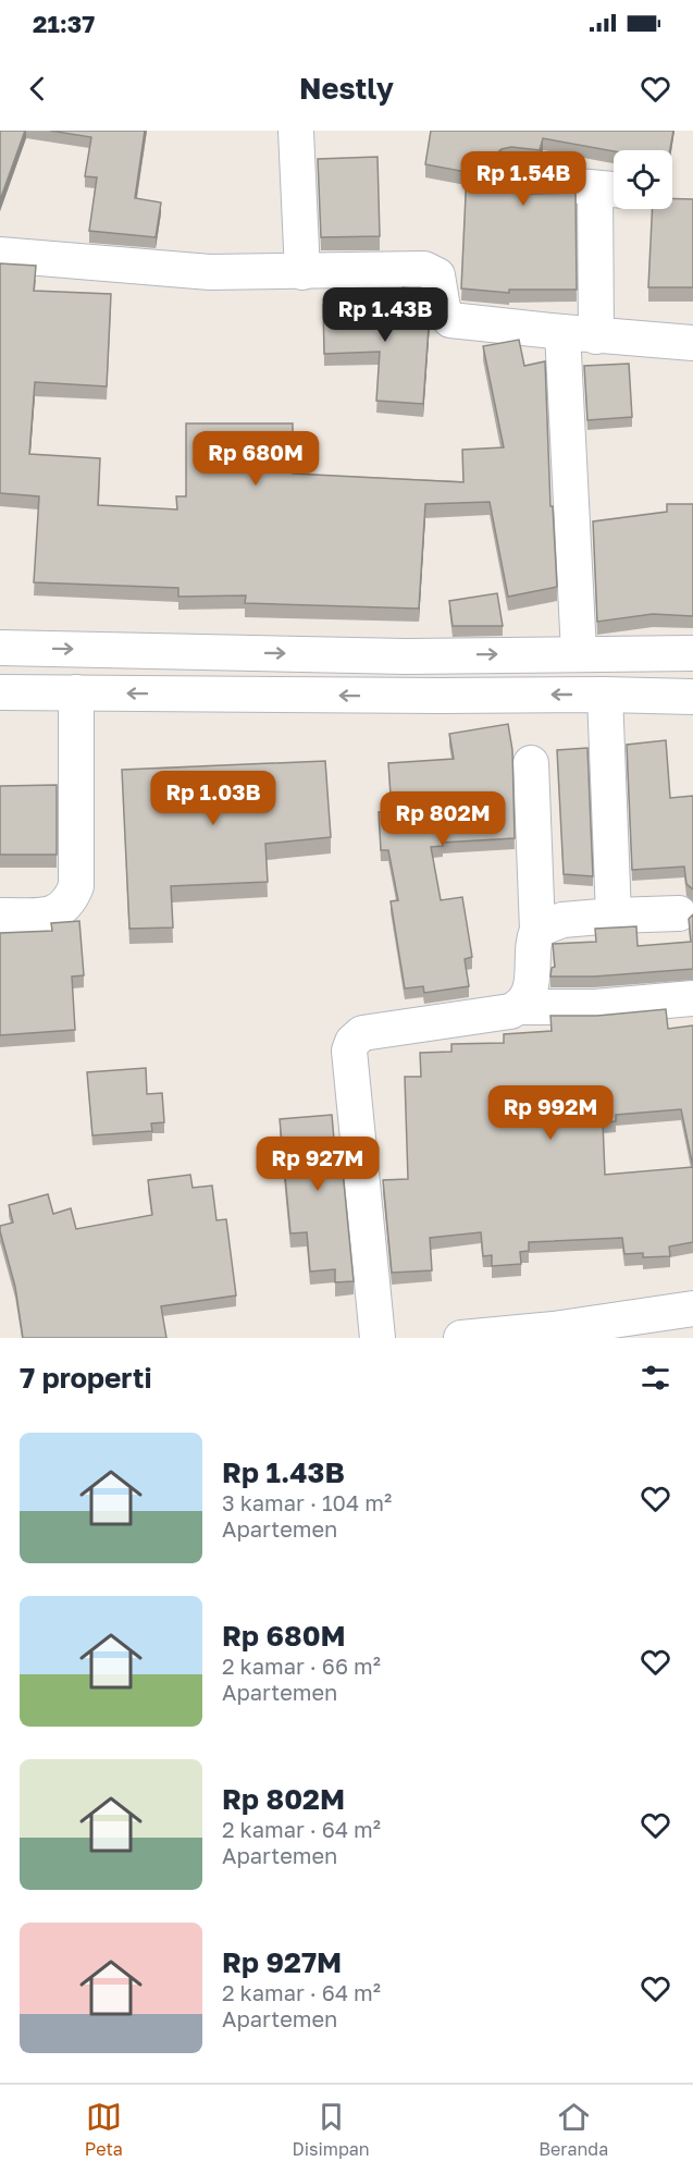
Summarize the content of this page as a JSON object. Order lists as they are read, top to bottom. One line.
{"page":{"status":"21:37","header":"Nestly","price":["Rp 1.54B","Rp 1.43B","Rp 680M","Rp 1.03B","Rp 802M","Rp 992M","Rp 927M"],"heading":"7 properti","list":[{"name":"Rp 1.43B","note":"3 kamar · 104 m² · Apartemen"},{"name":"Rp 680M","note":"2 kamar · 66 m² · Apartemen"},{"name":"Rp 802M","note":"2 kamar · 64 m² · Apartemen"},{"name":"Rp 927M","note":"2 kamar · 64 m² · Apartemen"}],"tabs":["Peta","Disimpan","Beranda"]}}
